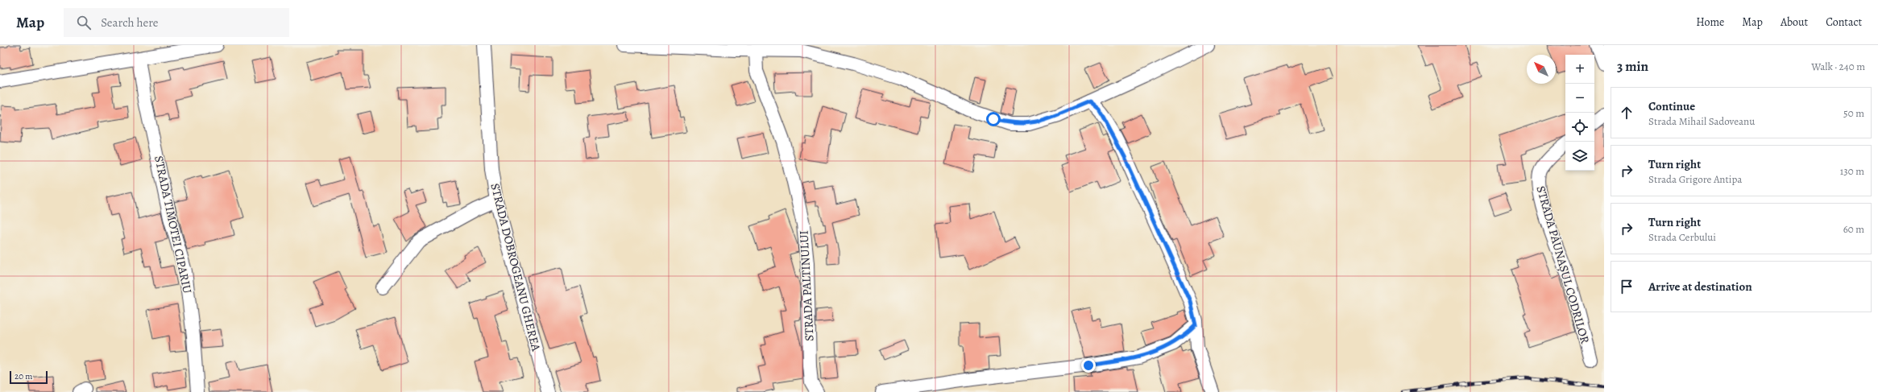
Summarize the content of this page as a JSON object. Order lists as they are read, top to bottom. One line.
{"streets":{"street":["STRADA TIMOTEI CIPARIU","STRADA PĂUNAȘUL CODRILOR","STRADA DOBROGEANU GHEREA","STRADA PALTINULUI"]},"scale_bar":"20 m","north":"top left","page":{"header":"Map","search":"Search here","nav":["Home","Map","About","Contact"],"heading":["3 min","Walk · 240 m"],"map_buttons":["+","−"],"list":[["Continue","Strada Mihail Sadoveanu","50 m"],["Turn right","Strada Grigore Antipa","130 m"],["Turn right","Strada Cerbului","60 m"],"Arrive at destination"],"scale":"20 m"}}
